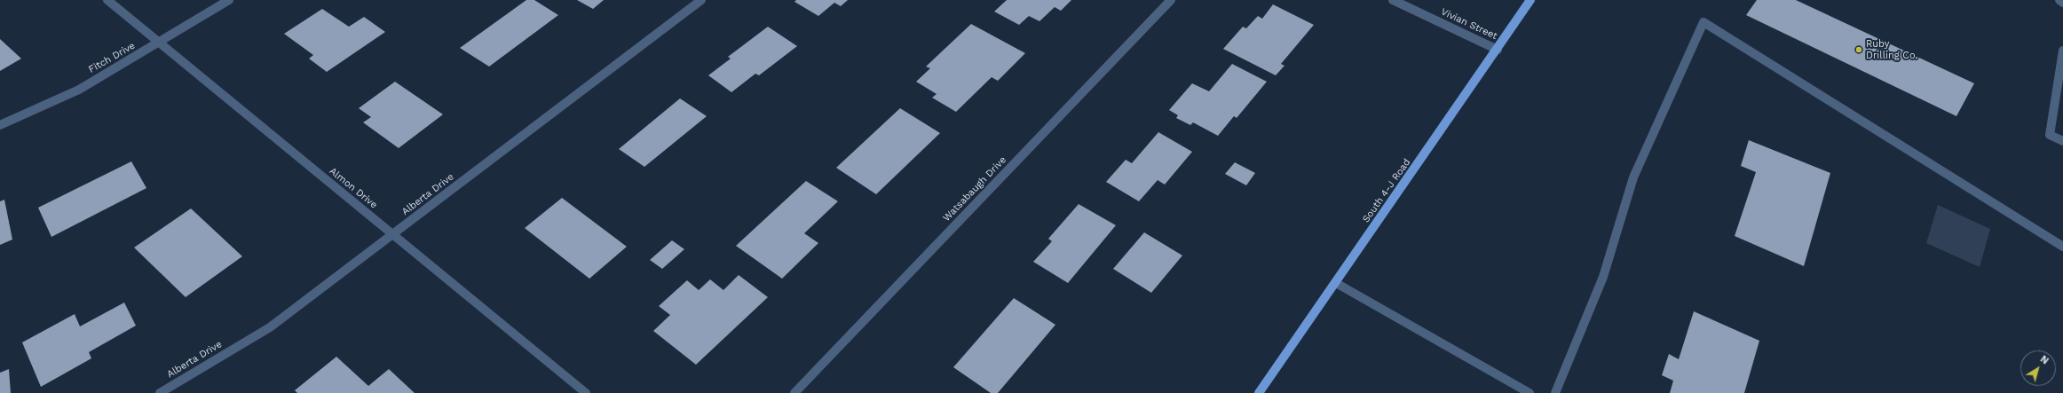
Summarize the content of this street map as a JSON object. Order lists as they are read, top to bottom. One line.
{"streets":{"main road":["South 4-J Road"],"street":["Vivian Street","Fitch Drive","Almon Drive","Watsabaugh Drive","Alberta Drive"]},"crossings":[["Vivian Street","South 4-J Road"],["Fitch Drive","Almon Drive"],["Almon Drive","Alberta Drive"]],"places":["Ruby Drilling Co."],"north":"top right"}
